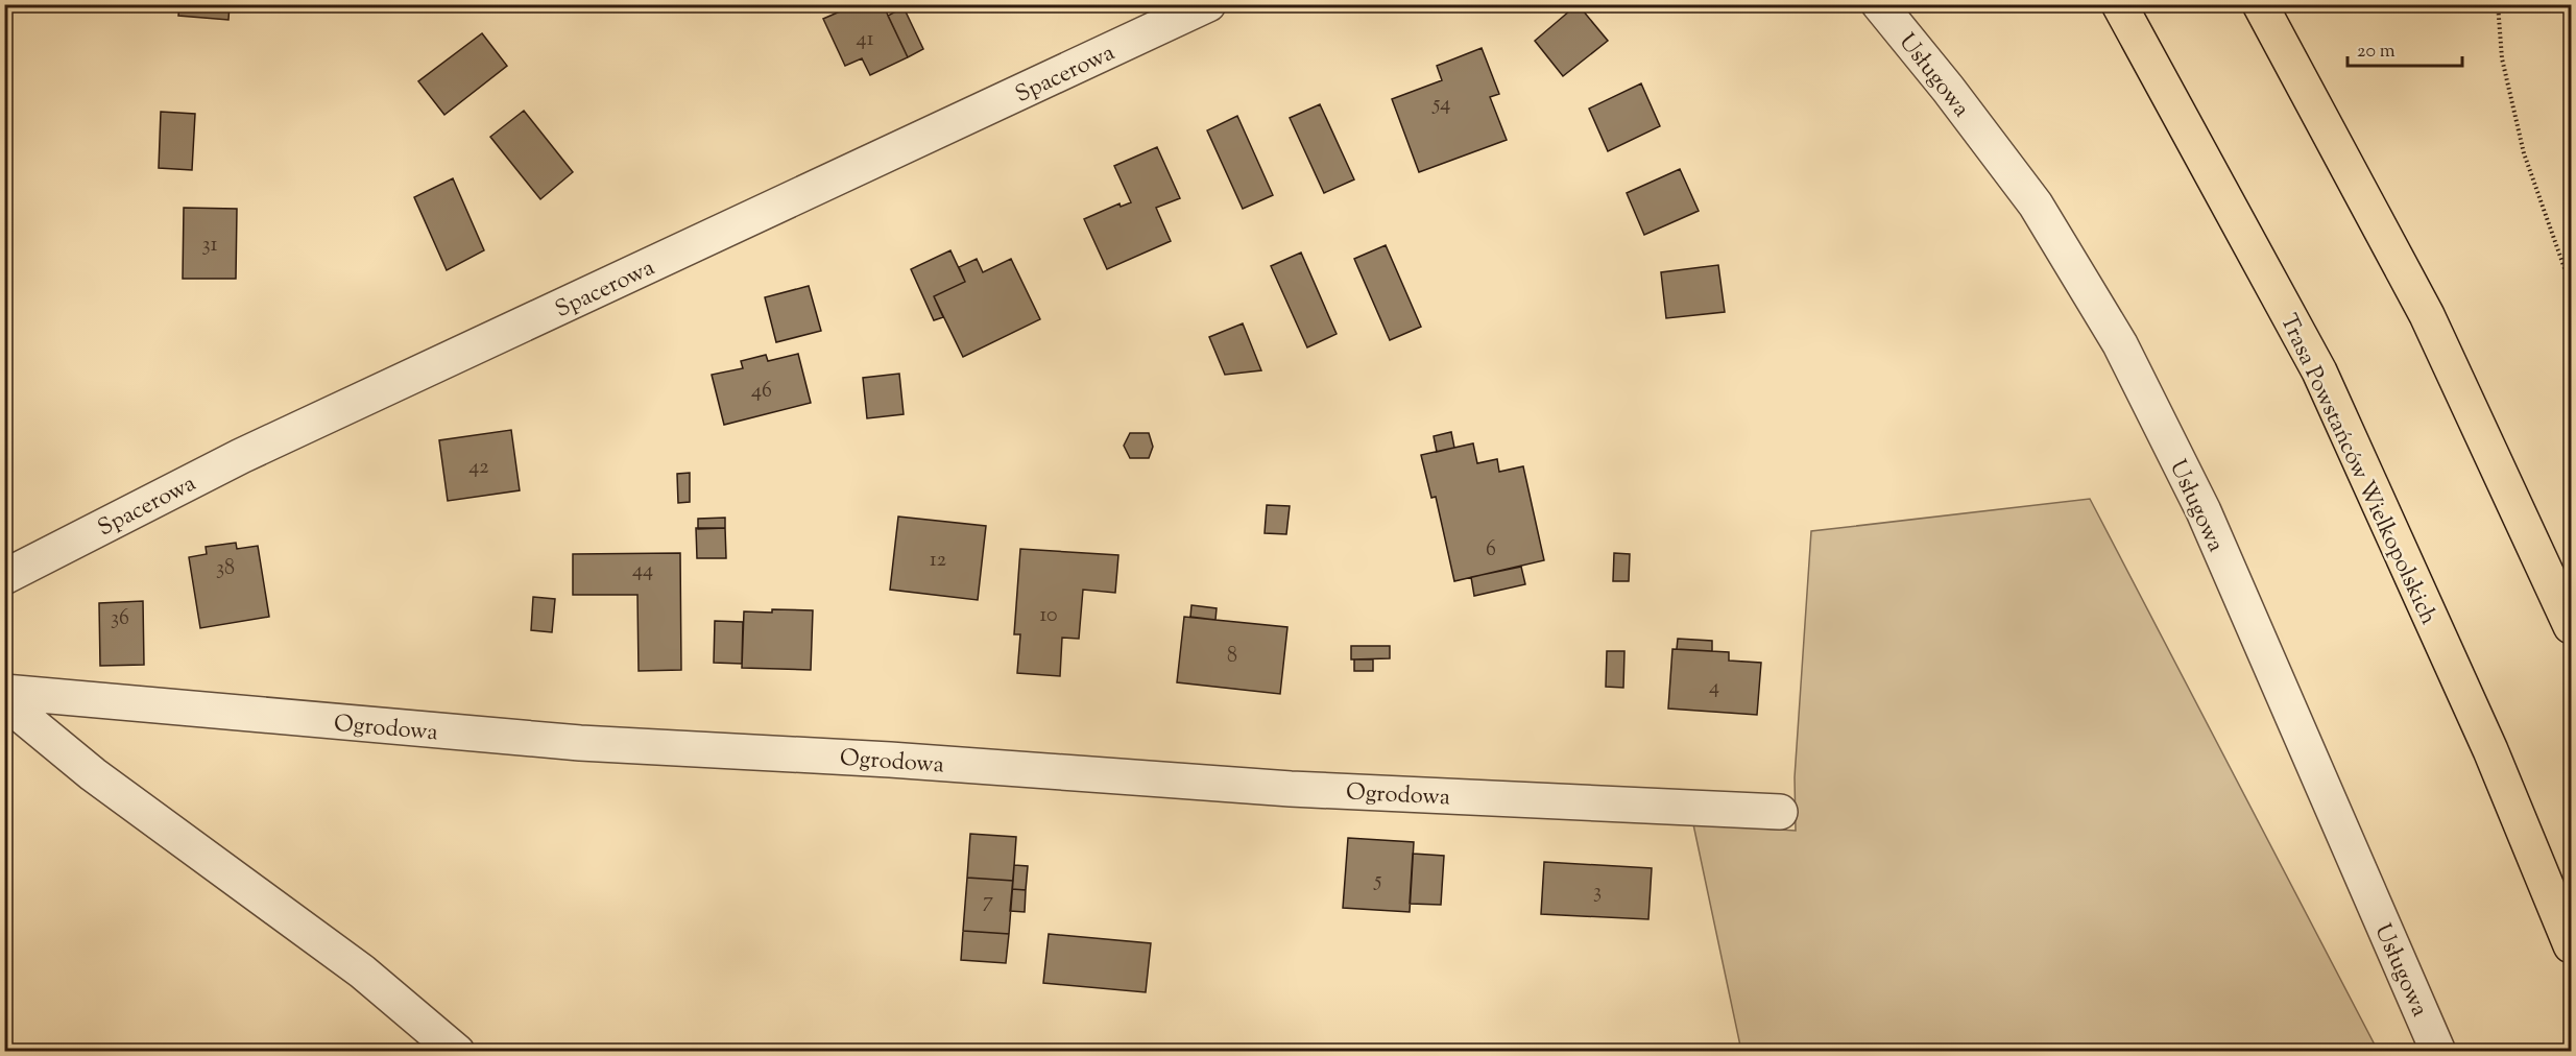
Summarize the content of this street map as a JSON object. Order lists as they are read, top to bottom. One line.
{"streets":{"highway":["Trasa Powstańców Wielkopolskich"],"street":["Spacerowa","Usługowa","Ogrodowa"]},"house_numbers":["41","54","31","46","42","6","12","38","44","10","36","8","4","5","3","7"],"scale_bar":"20 m"}
